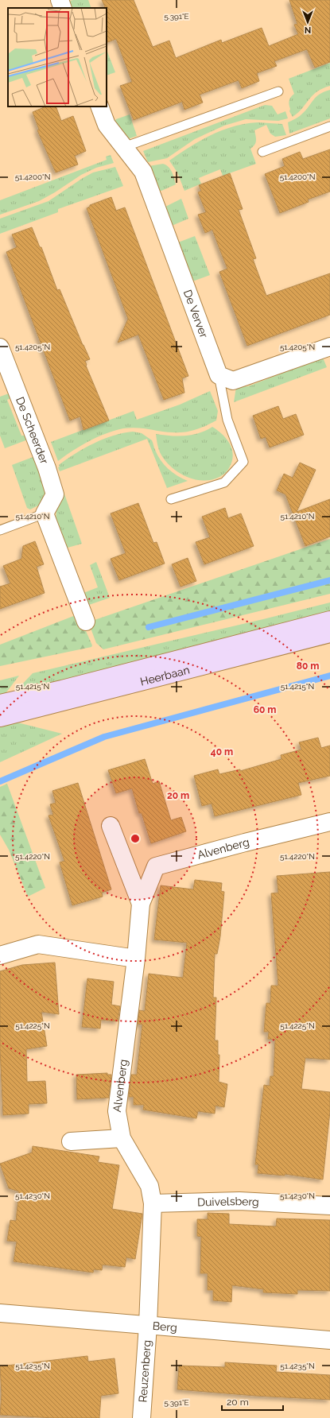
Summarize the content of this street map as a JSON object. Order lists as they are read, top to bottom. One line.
{"streets":{"main road":["Heerbaan"],"street":["De Verver","De Scheerder","Alvenberg","Duivelsberg","Berg","Reuzenberg"]},"crossings":[["Alvenberg","Duivelsberg"],["Berg","Reuzenberg"]],"scale_bar":"20 m","north":"bottom","coordinates":["5.391°E","51.4200°N","51.4205°N","51.4210°N","51.4215°N","51.4220°N","51.4225°N","51.4230°N","51.4235°N"],"rings":["80 m","60 m","40 m","20 m"]}
